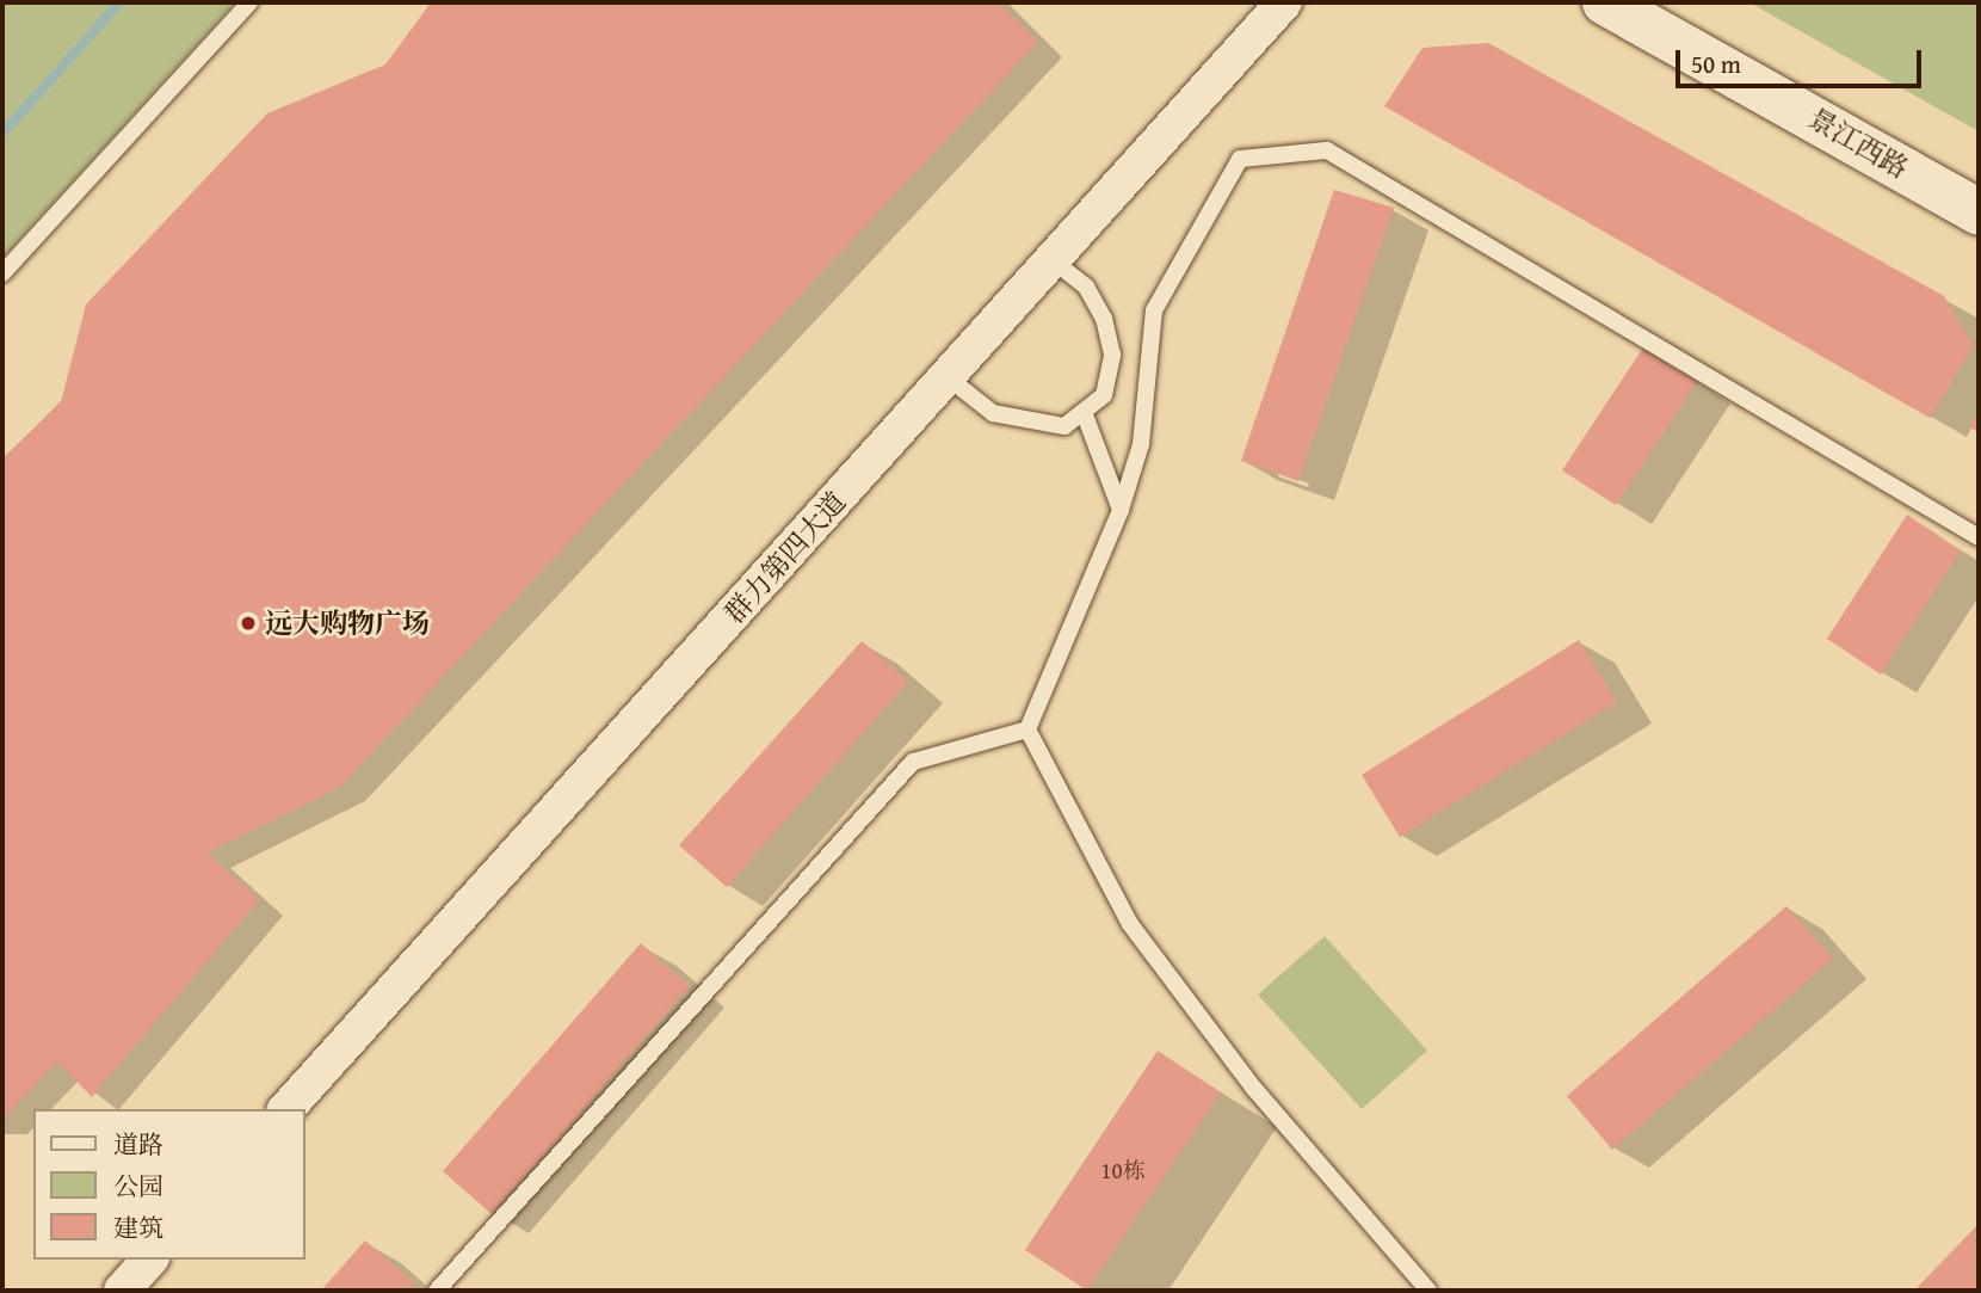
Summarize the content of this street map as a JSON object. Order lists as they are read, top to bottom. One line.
{"streets":{"main road":["景江西路"],"street":["群力第四大道"]},"places":["远大购物广场"],"house_numbers":["10栋"],"legend":["道路","公园","建筑"],"scale_bar":"50 m"}
